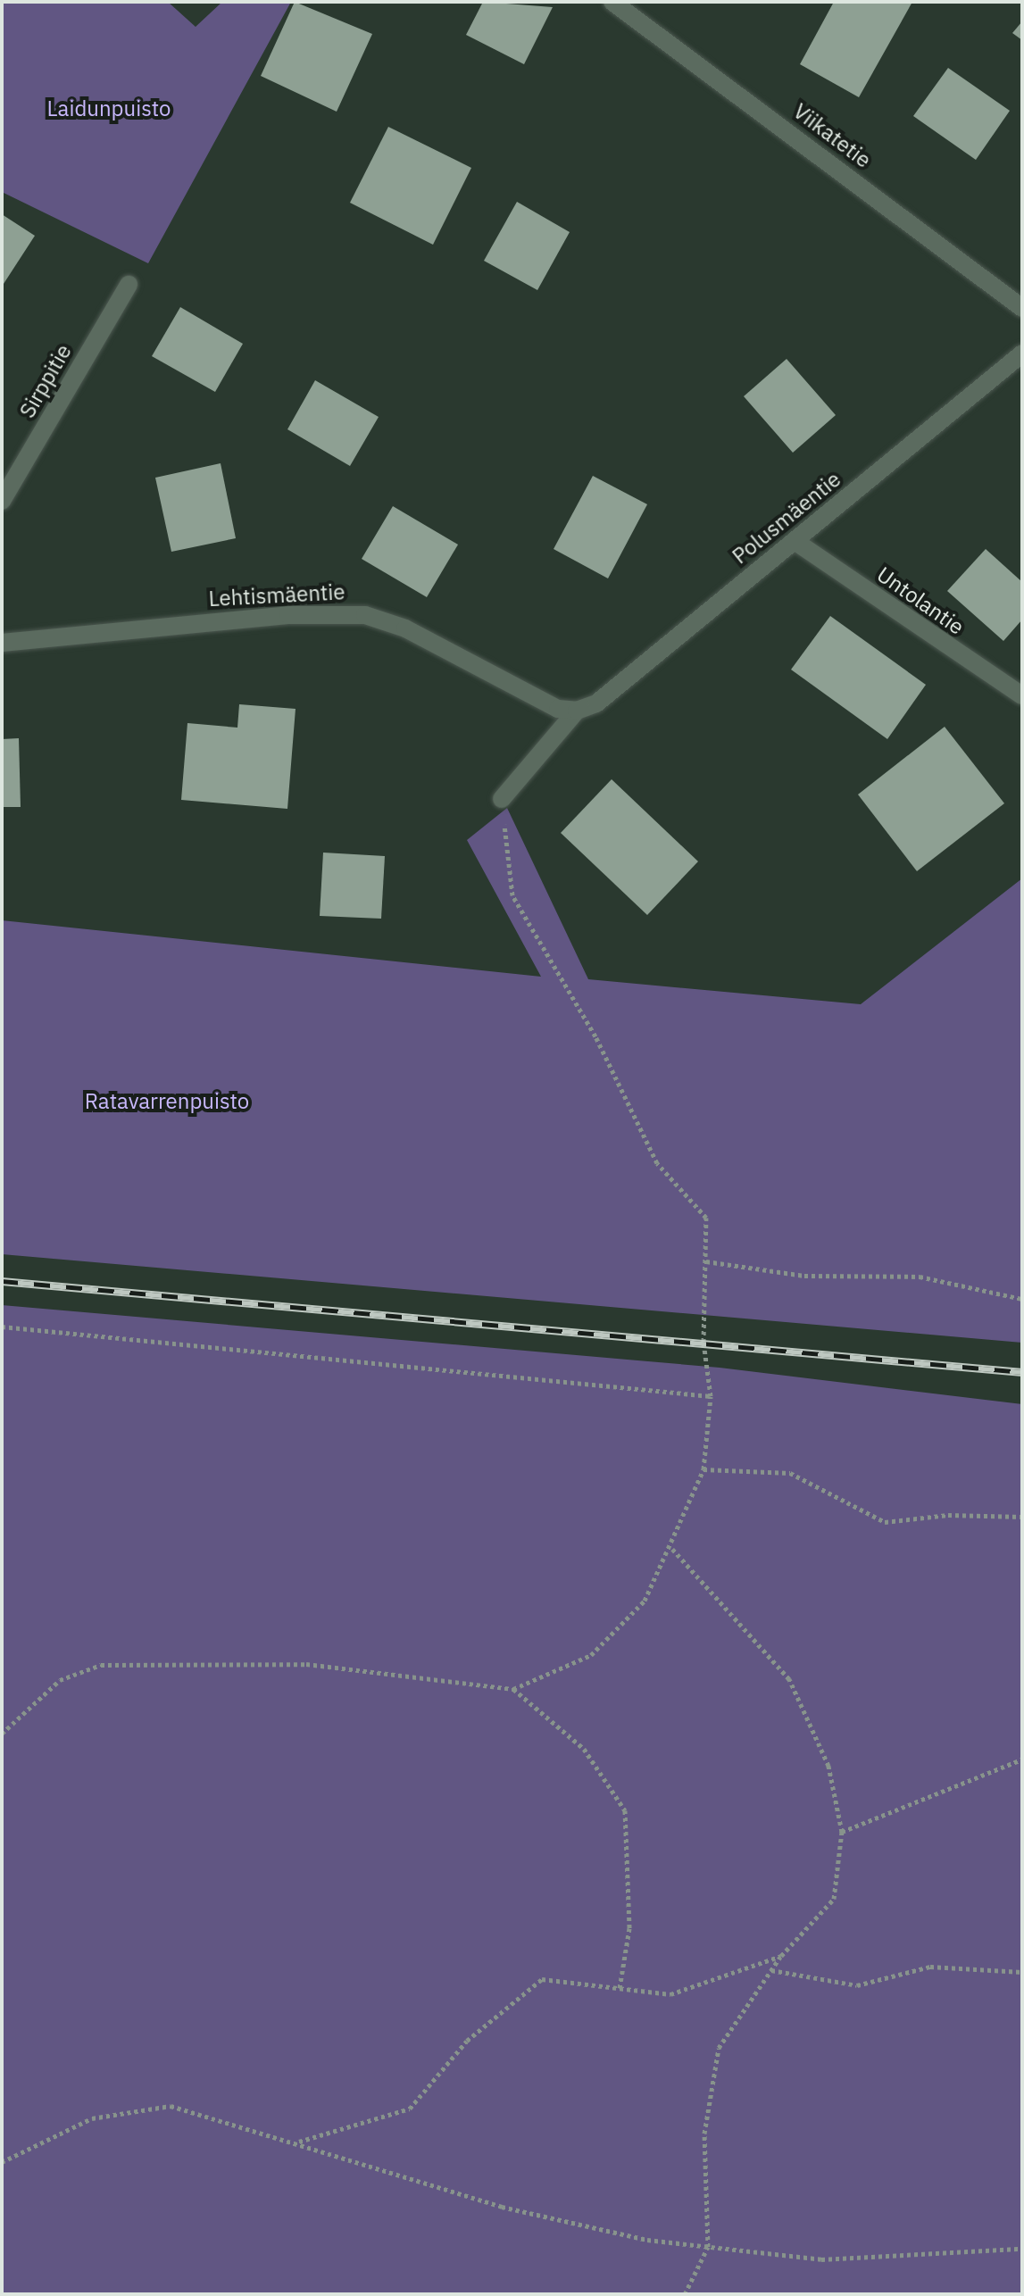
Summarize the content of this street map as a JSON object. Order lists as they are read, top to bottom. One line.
{"streets":{"street":["Viikatetie","Sirppitie","Polusmäentie","Lehtismäentie","Untolantie"]},"crossings":[["Polusmäentie","Lehtismäentie"],["Polusmäentie","Untolantie"]],"parks":["Laidunpuisto","Ratavarrenpuisto"]}
